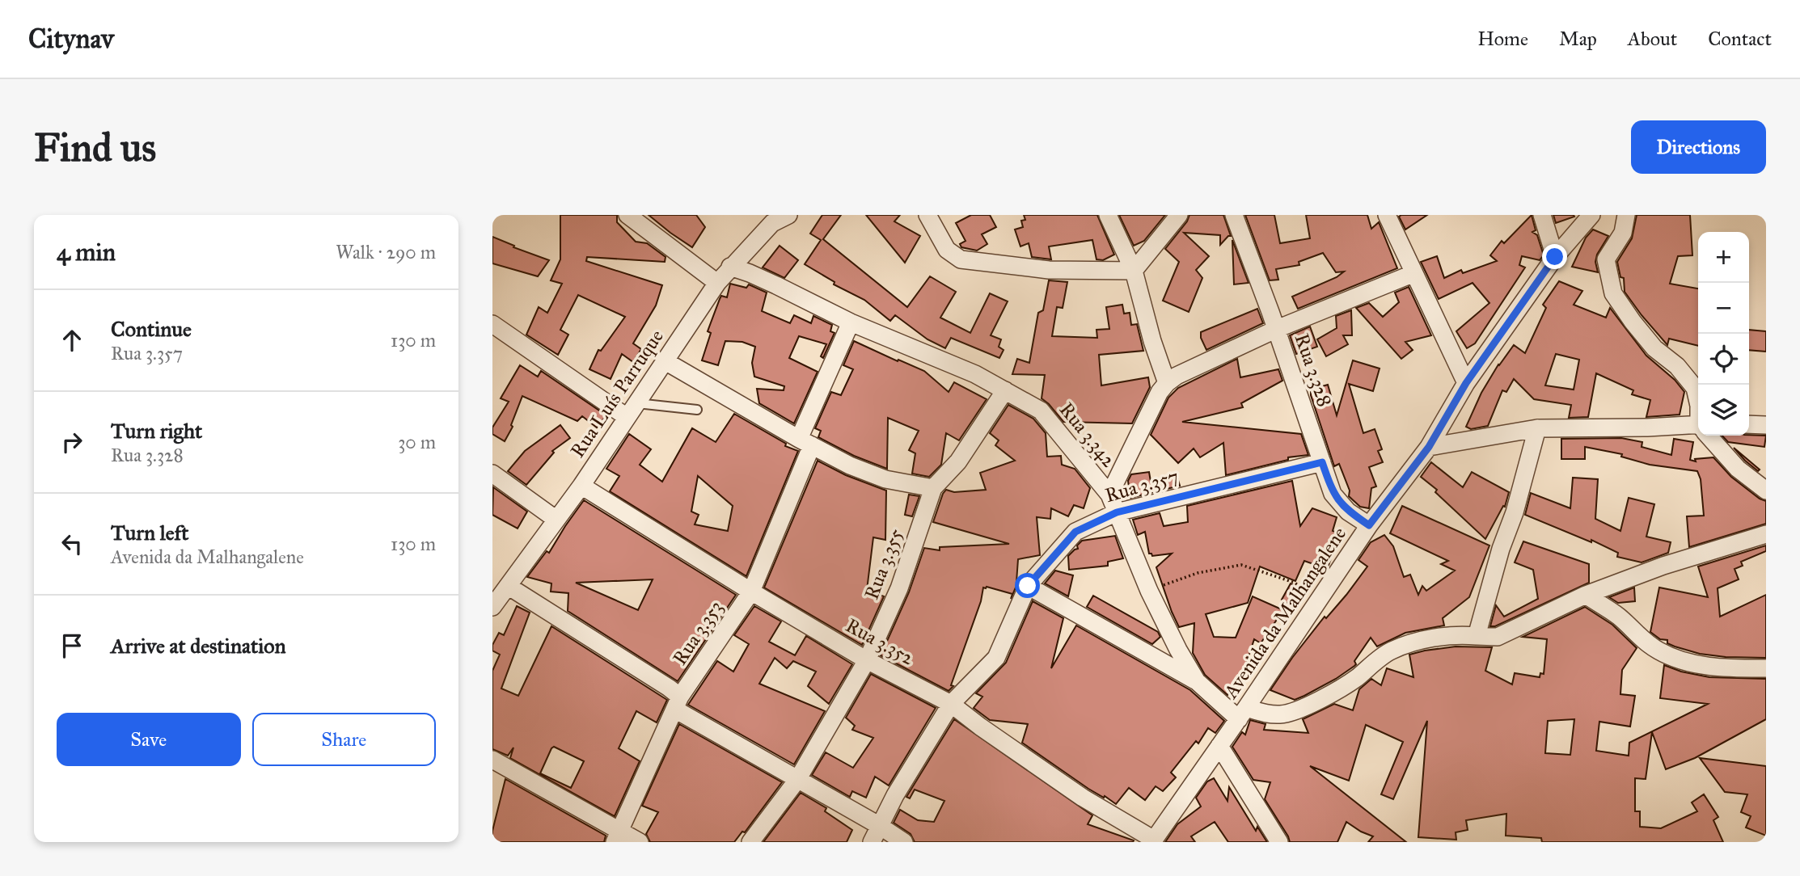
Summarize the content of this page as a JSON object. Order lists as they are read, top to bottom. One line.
{"streets":{"street":["Rua 3.328","Rua Luís Parruque","Rua 3.342","Rua 3.357","Rua 3.355","Avenida da Malhangalene","Rua 3.353","Rua 3.352"]},"crossings":[["Rua 3.328","Rua 3.357"],["Rua 3.328","Avenida da Malhangalene"],["Rua Luís Parruque","Rua 3.342"],["Rua Luís Parruque","Rua 3.352"],["Rua 3.342","Rua 3.357"],["Rua 3.342","Rua 3.355"],["Rua 3.342","Avenida da Malhangalene"],["Rua 3.342","Rua 3.353"],["Rua 3.357","Rua 3.352"],["Rua 3.355","Rua 3.352"],["Avenida da Malhangalene","Rua 3.352"],["Rua 3.353","Rua 3.352"]],"page":{"header":"Citynav","nav":["Home","Map","About","Contact"],"buttons":["Directions",["Save","Share"]],"title":"Find us","heading":["4 min","Walk · 290 m"],"map_buttons":["+","−"],"list":[["Continue","Rua 3.357","130 m"],["Turn right","Rua 3.328","30 m"],["Turn left","Avenida da Malhangalene","130 m"],"Arrive at destination"]}}
